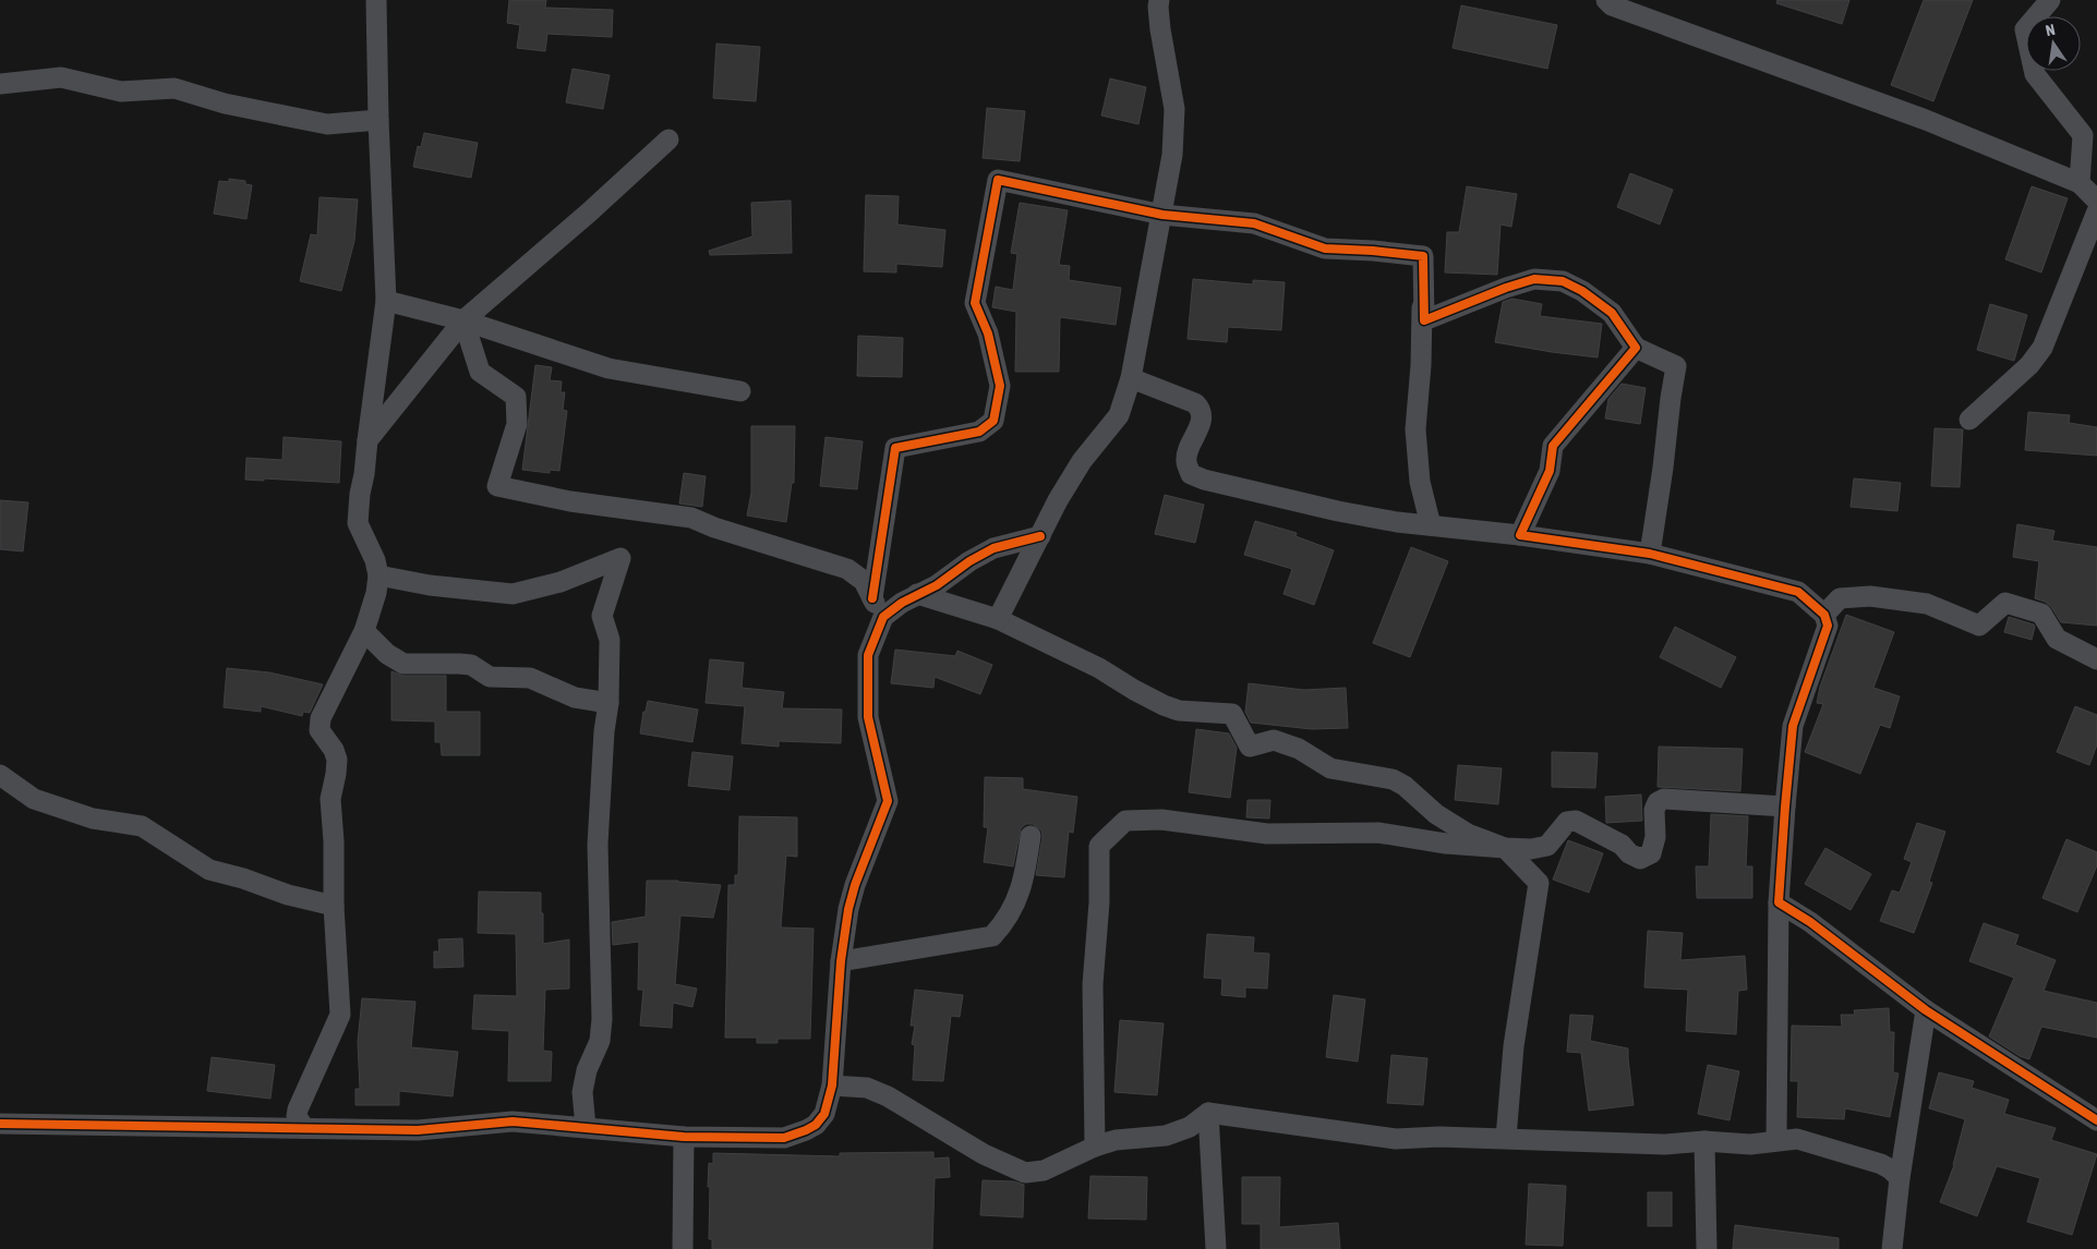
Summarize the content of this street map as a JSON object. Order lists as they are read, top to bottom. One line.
{"north":"top"}
